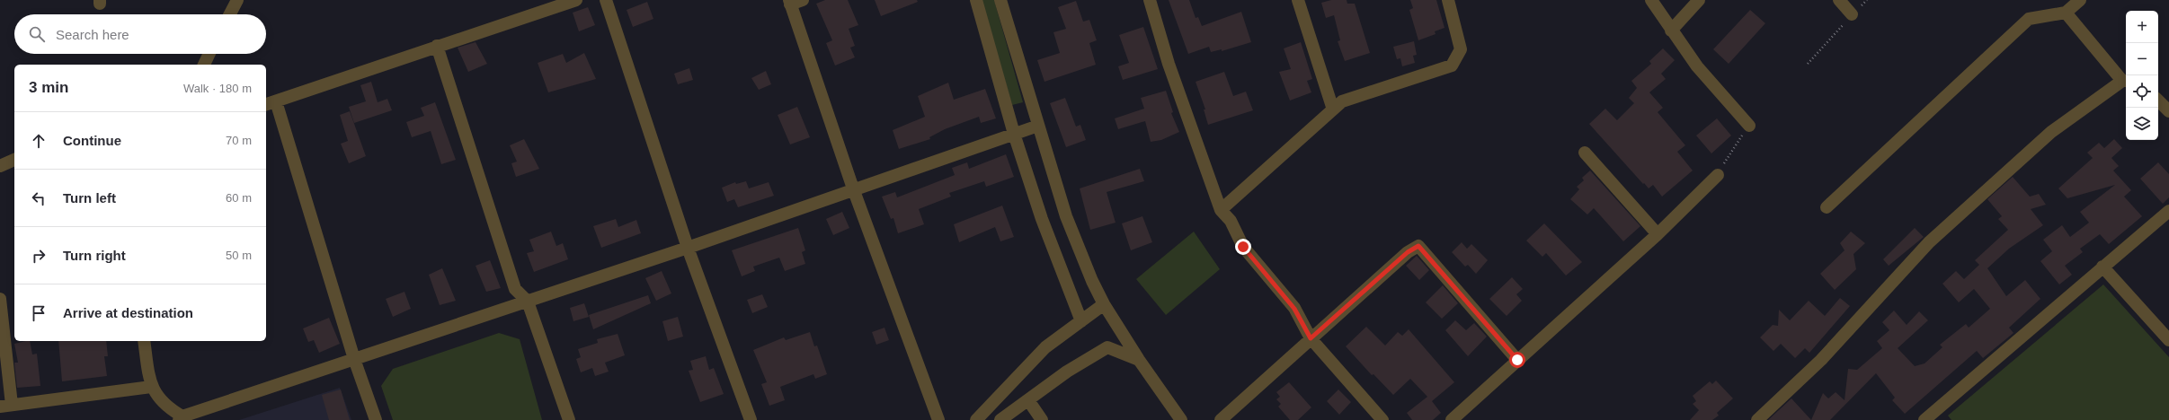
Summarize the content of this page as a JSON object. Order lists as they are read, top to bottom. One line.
{"page":{"map_buttons":["+","−"],"search":"Search here","heading":["3 min","Walk · 180 m"],"list":[["Continue","70 m"],["Turn left","60 m"],["Turn right","50 m"],"Arrive at destination"]}}
